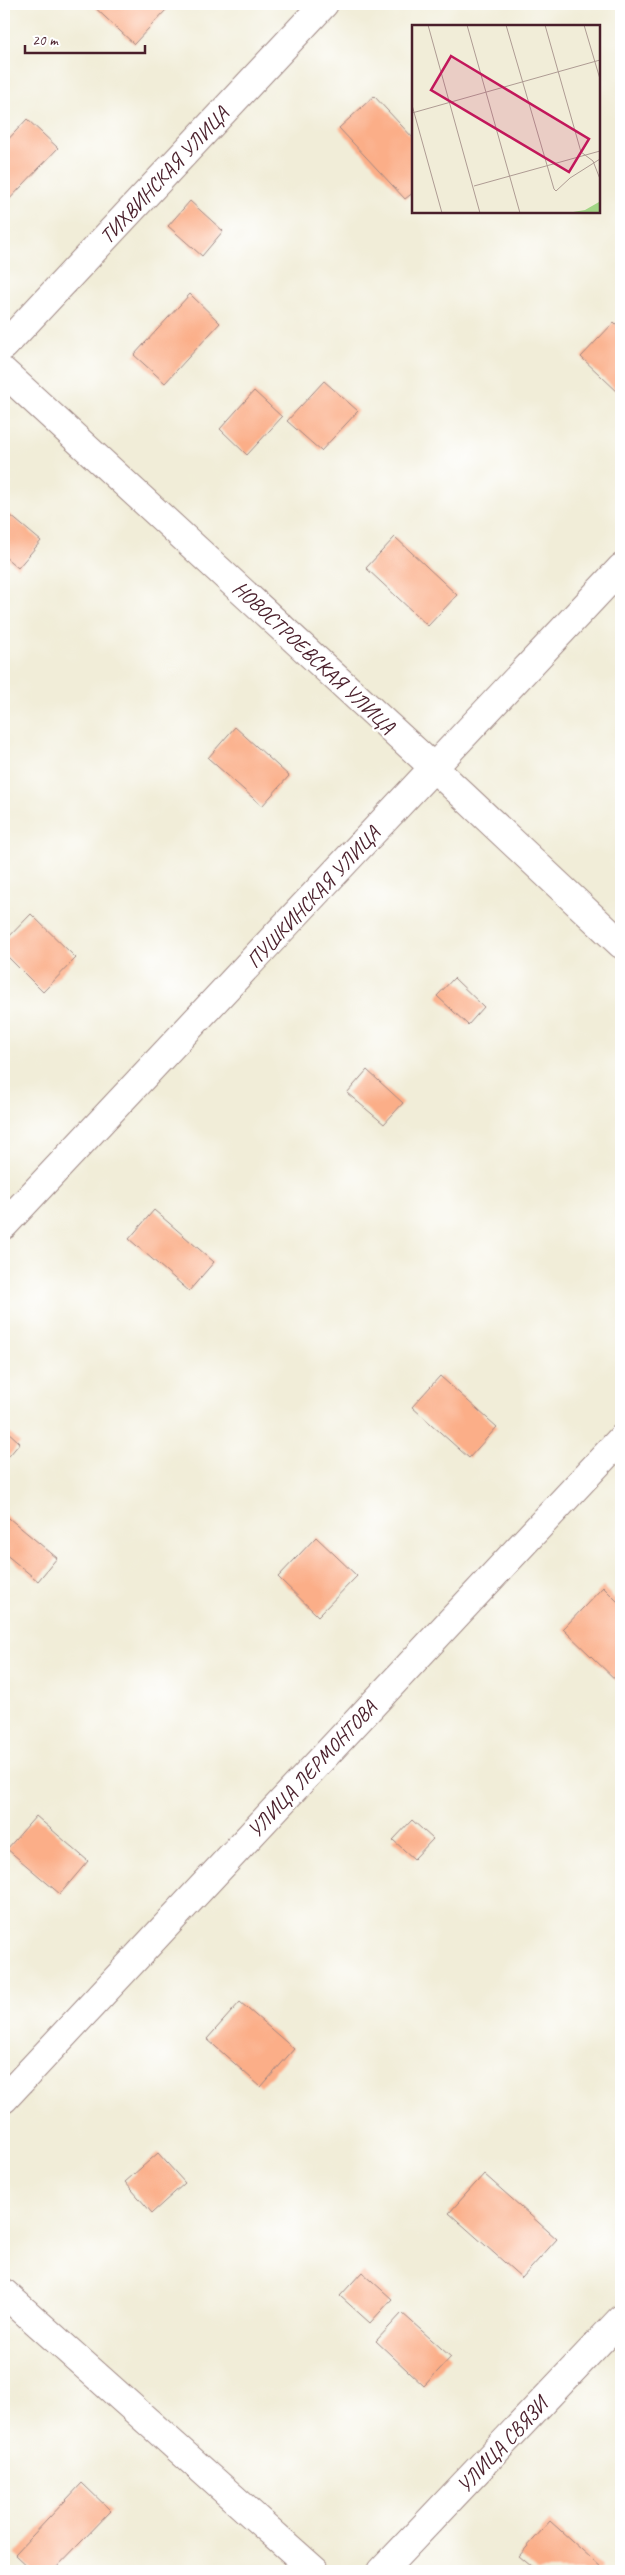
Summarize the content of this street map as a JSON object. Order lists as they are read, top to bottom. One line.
{"streets":{"street":["ТИХВИНСКАЯ УЛИЦА","НОВОСТРОЕВСКАЯ УЛИЦА","ПУШКИНСКАЯ УЛИЦА","УЛИЦА ЛЕРМОНТОВА","УЛИЦА СВЯЗИ"]},"crossings":[["НОВОСТРОЕВСКАЯ УЛИЦА","ПУШКИНСКАЯ УЛИЦА"]],"scale_bar":"20 m"}
